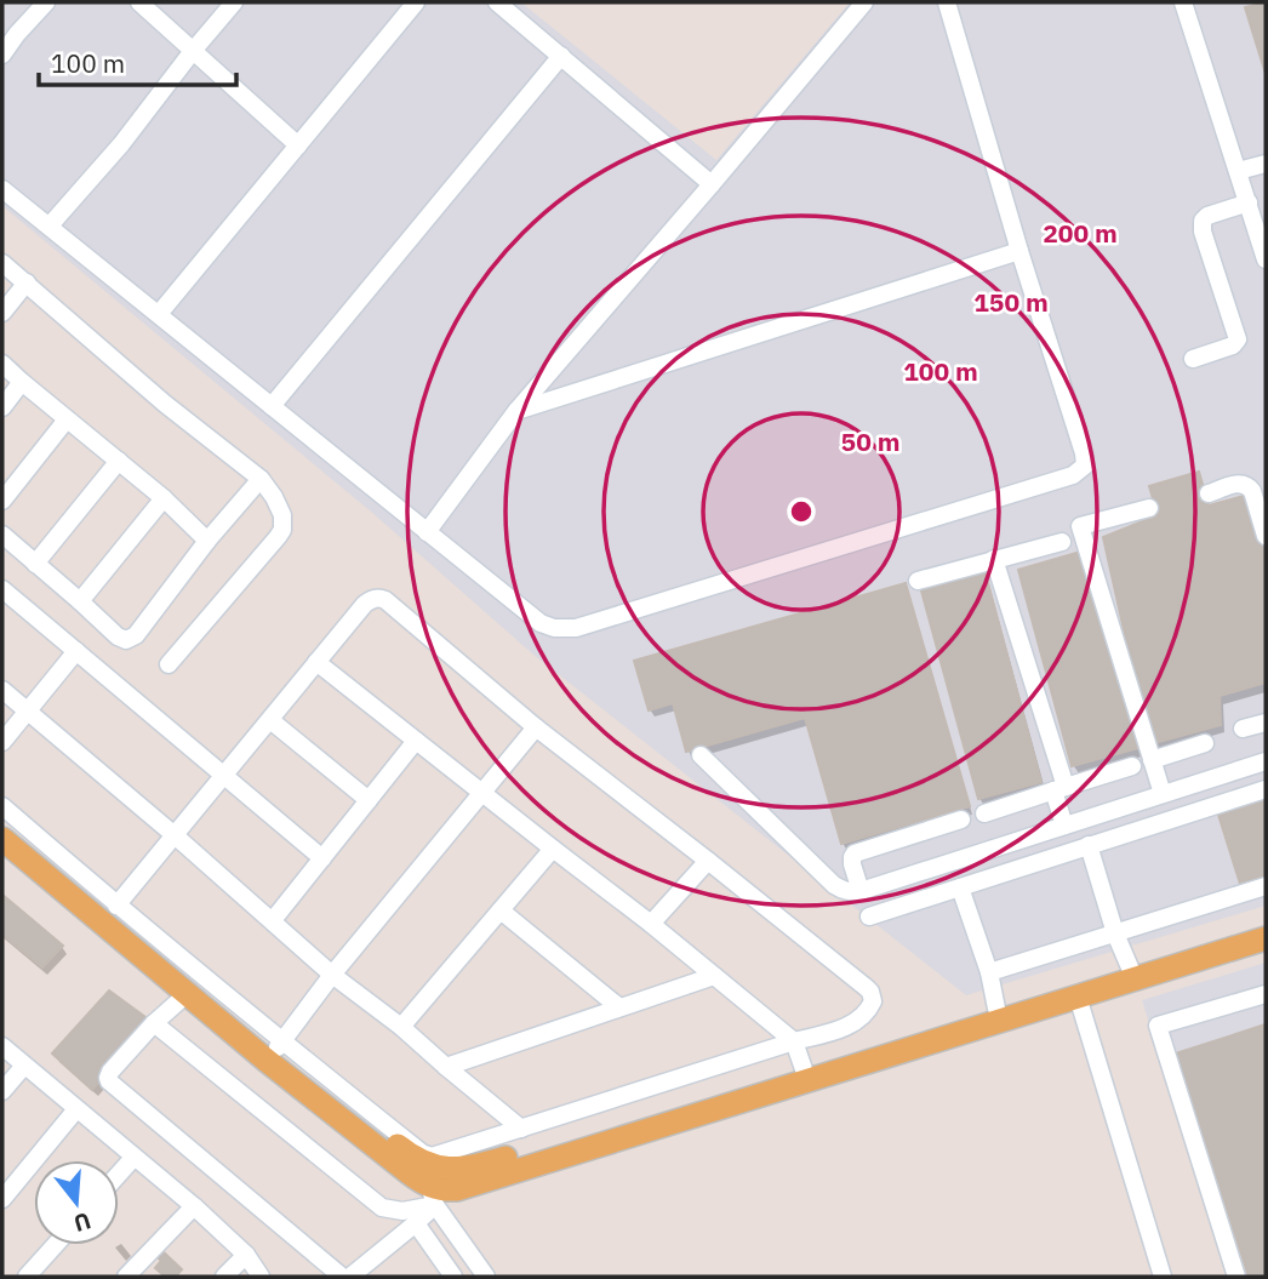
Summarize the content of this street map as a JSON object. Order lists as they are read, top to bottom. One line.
{"scale_bar":"100 m","north":"bottom","rings":["200 m","150 m","100 m","50 m"]}
